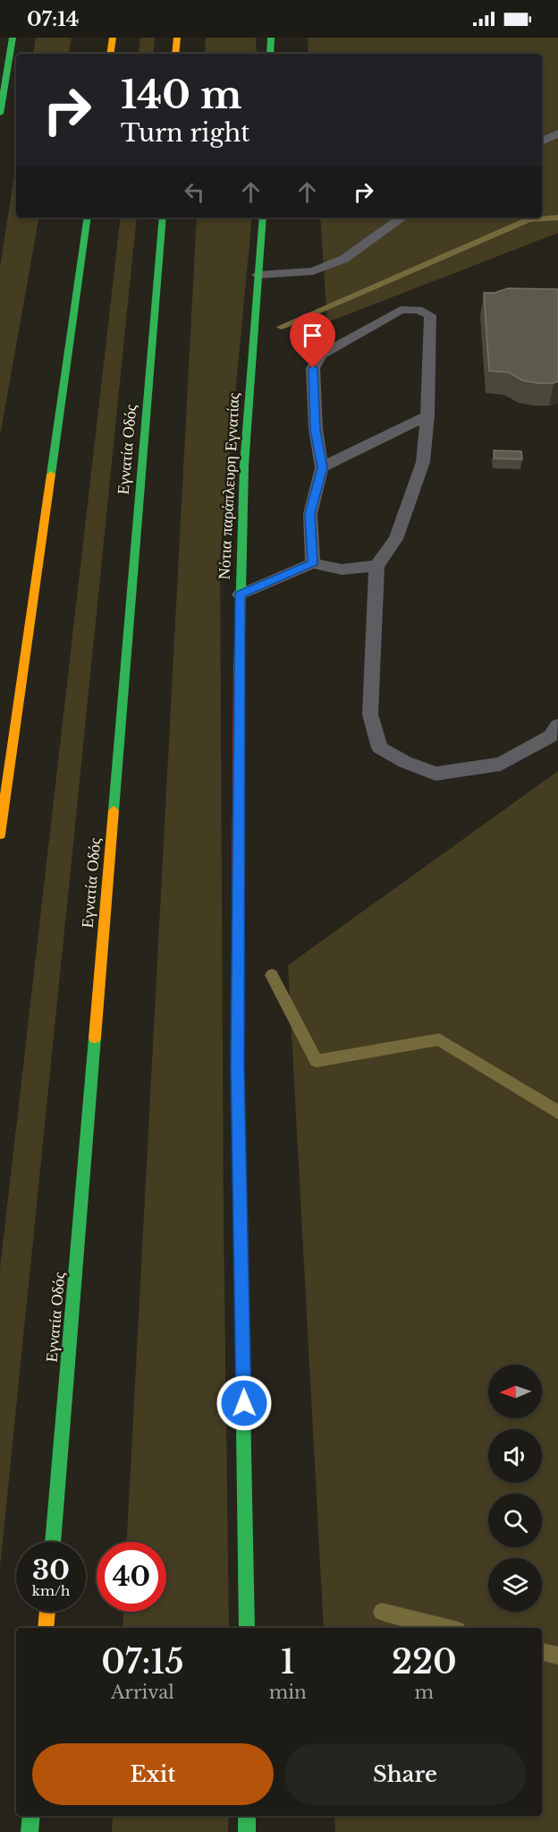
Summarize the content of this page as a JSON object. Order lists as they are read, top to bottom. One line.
{"streets":{"main road":["Εγνατία Οδός","Νότια παράπλευρη Εγνατίας"]},"north":"left","page":{"status":"07:14","turn":["140 m","Turn right"],"speed":"30 km/h","limit":"40","eta":["07:15","Arrival","1","min","220","m"],"buttons":["Exit","Share"]}}
